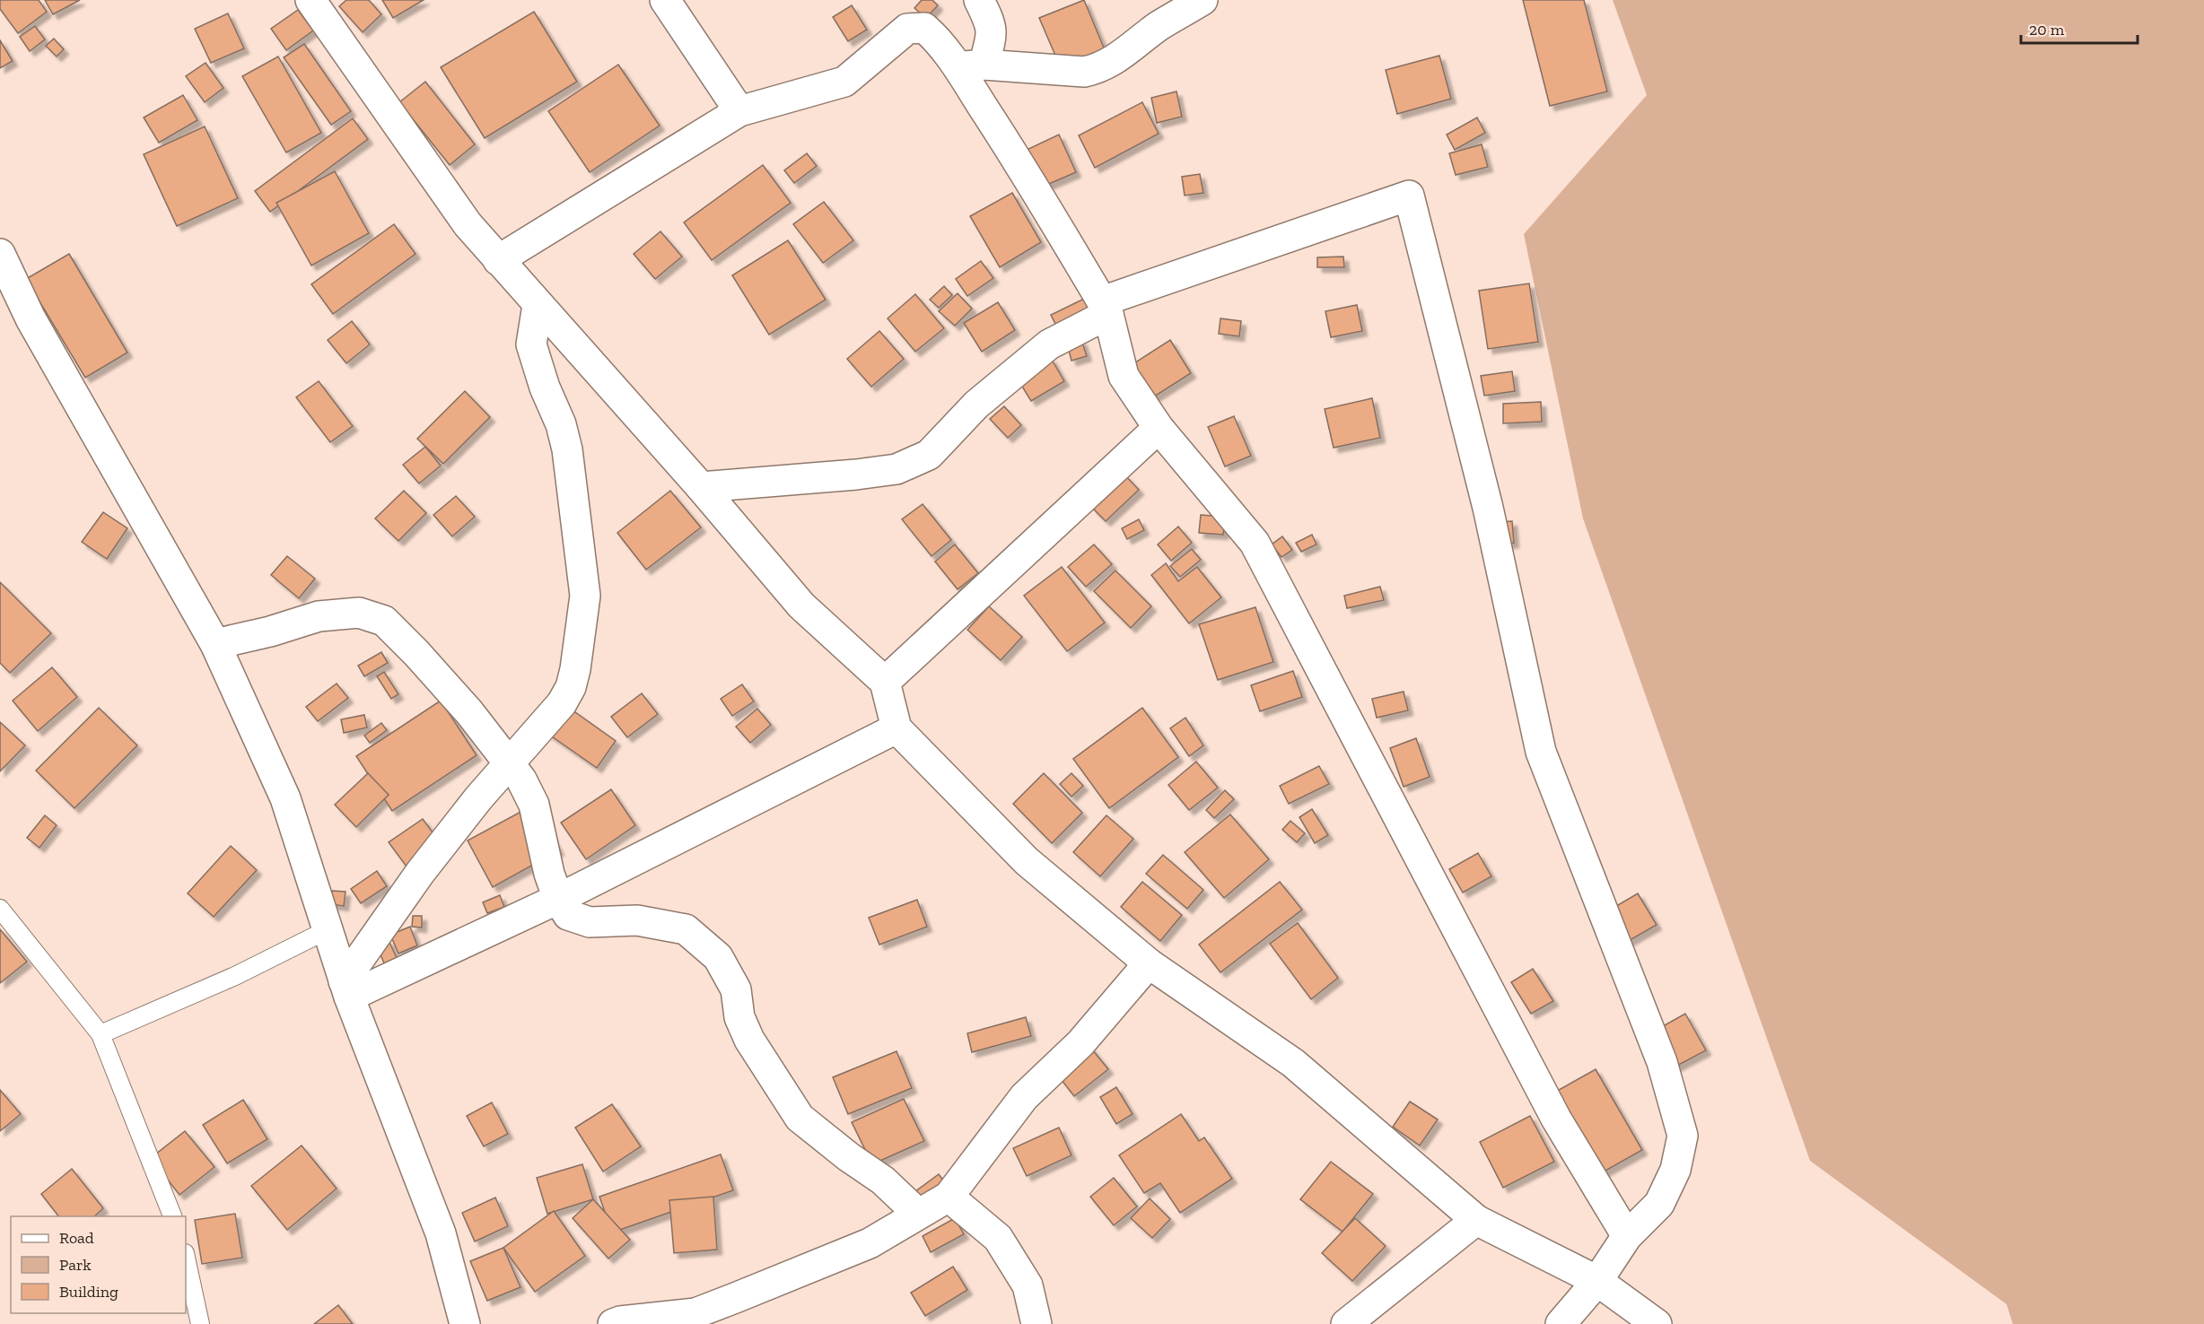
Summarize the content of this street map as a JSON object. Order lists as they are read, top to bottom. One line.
{"legend":["Road","Park","Building"],"scale_bar":"20 m"}
